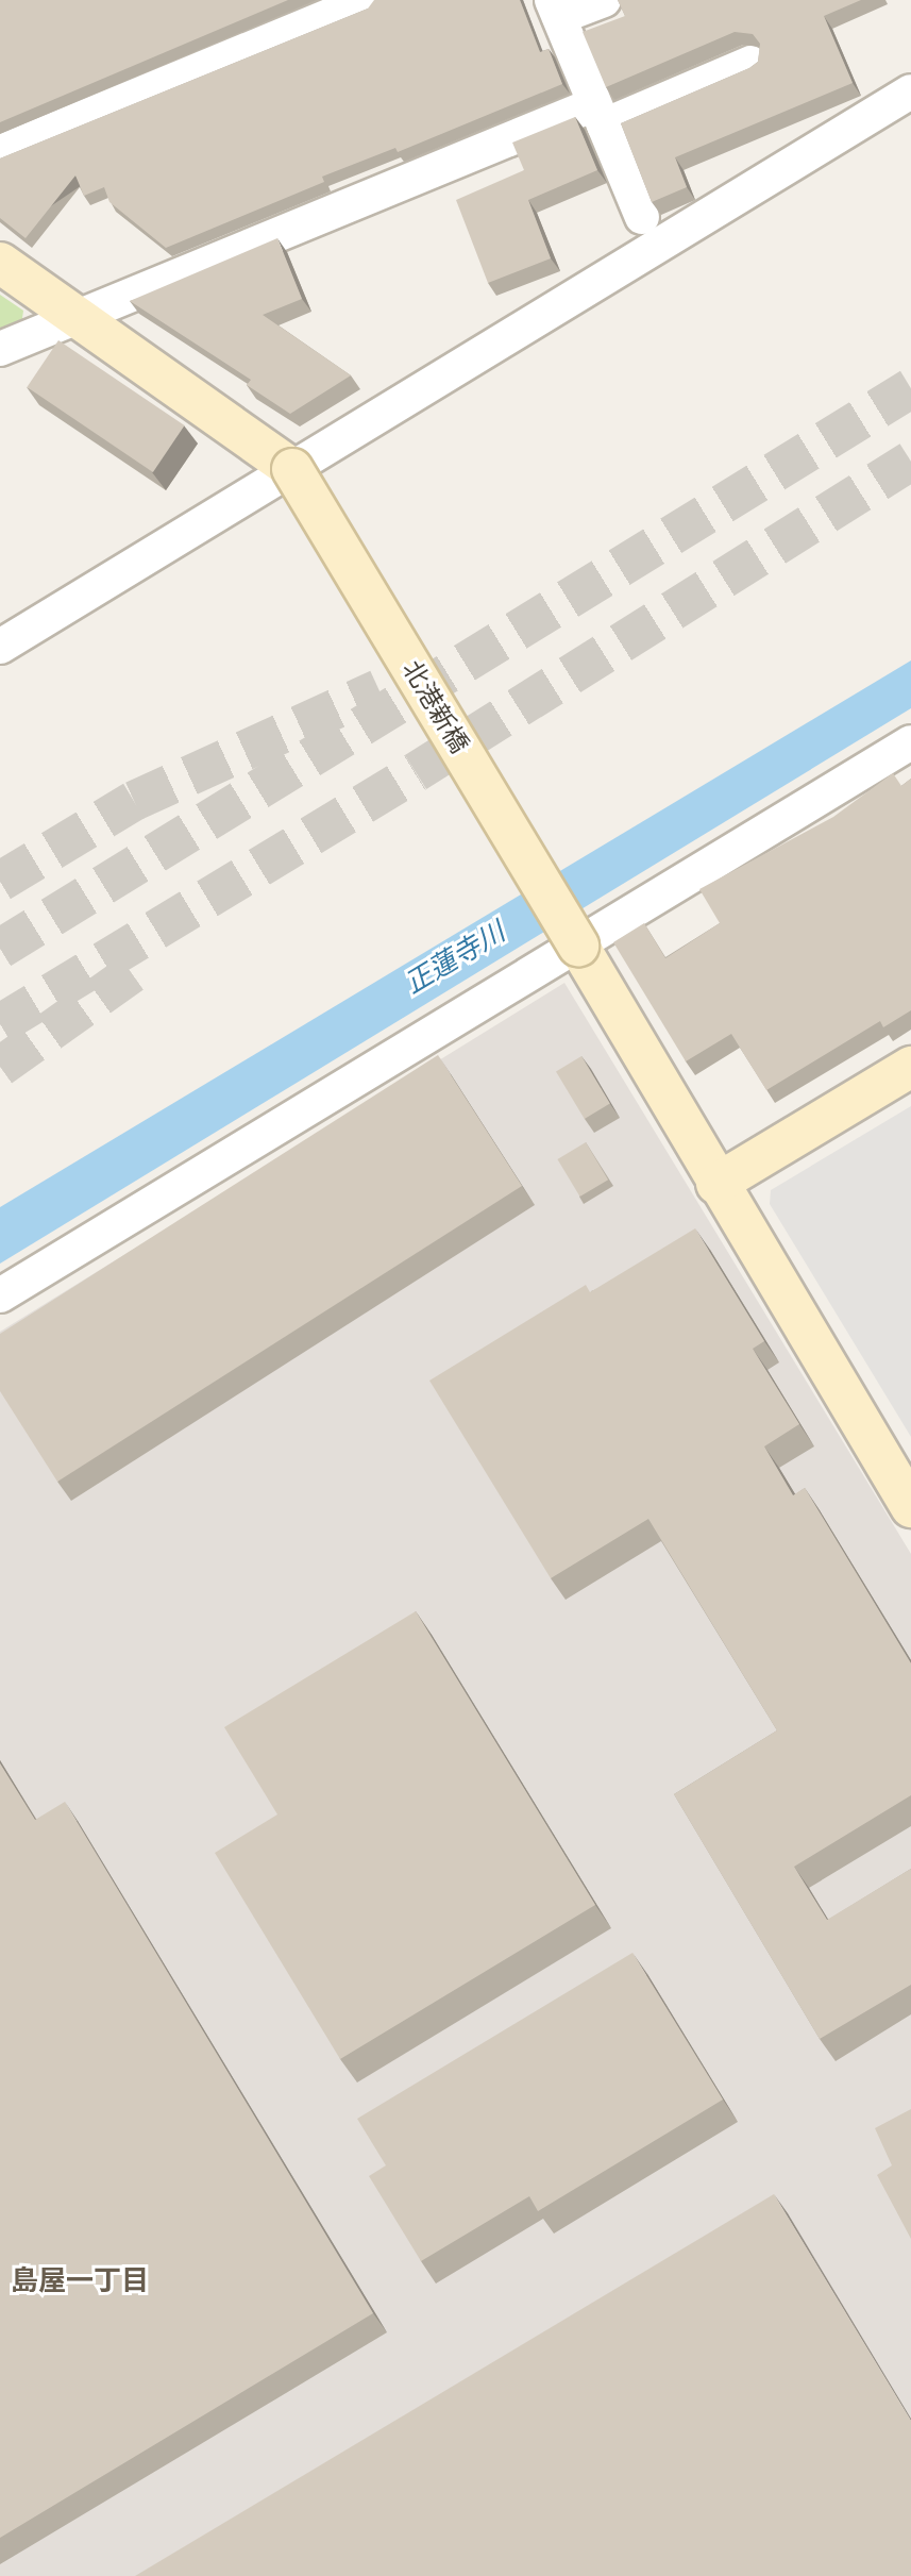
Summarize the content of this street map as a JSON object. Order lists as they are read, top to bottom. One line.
{"streets":{"street":["北港新橋"]},"districts":["島屋一丁目"],"water":["正蓮寺川"]}
